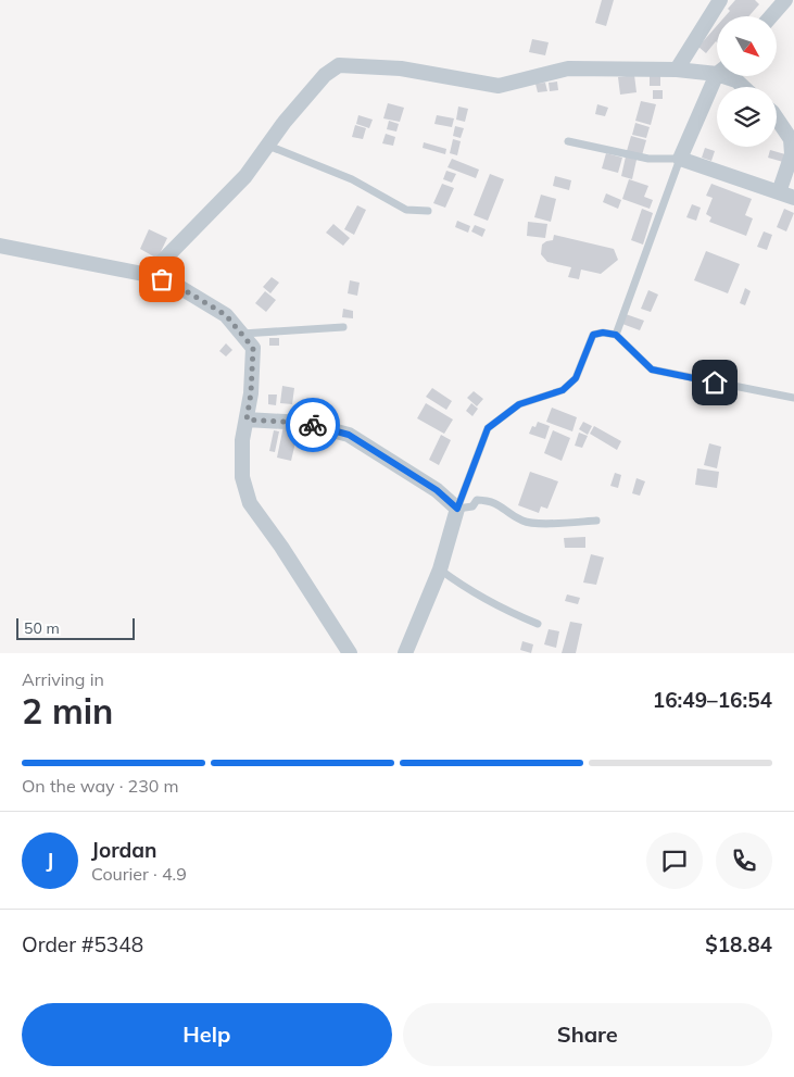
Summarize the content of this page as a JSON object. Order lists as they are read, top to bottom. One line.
{"scale_bar":"50 m","north":"bottom right","page":{"scale":"50 m","heading":["2 min","Arriving in","16:49–16:54"],"panel":["Jordan","Courier · 4.9","Order #5348","$18.84"],"bar":"On the way · 230 m","round":"J","buttons":["Help","Share"]}}
